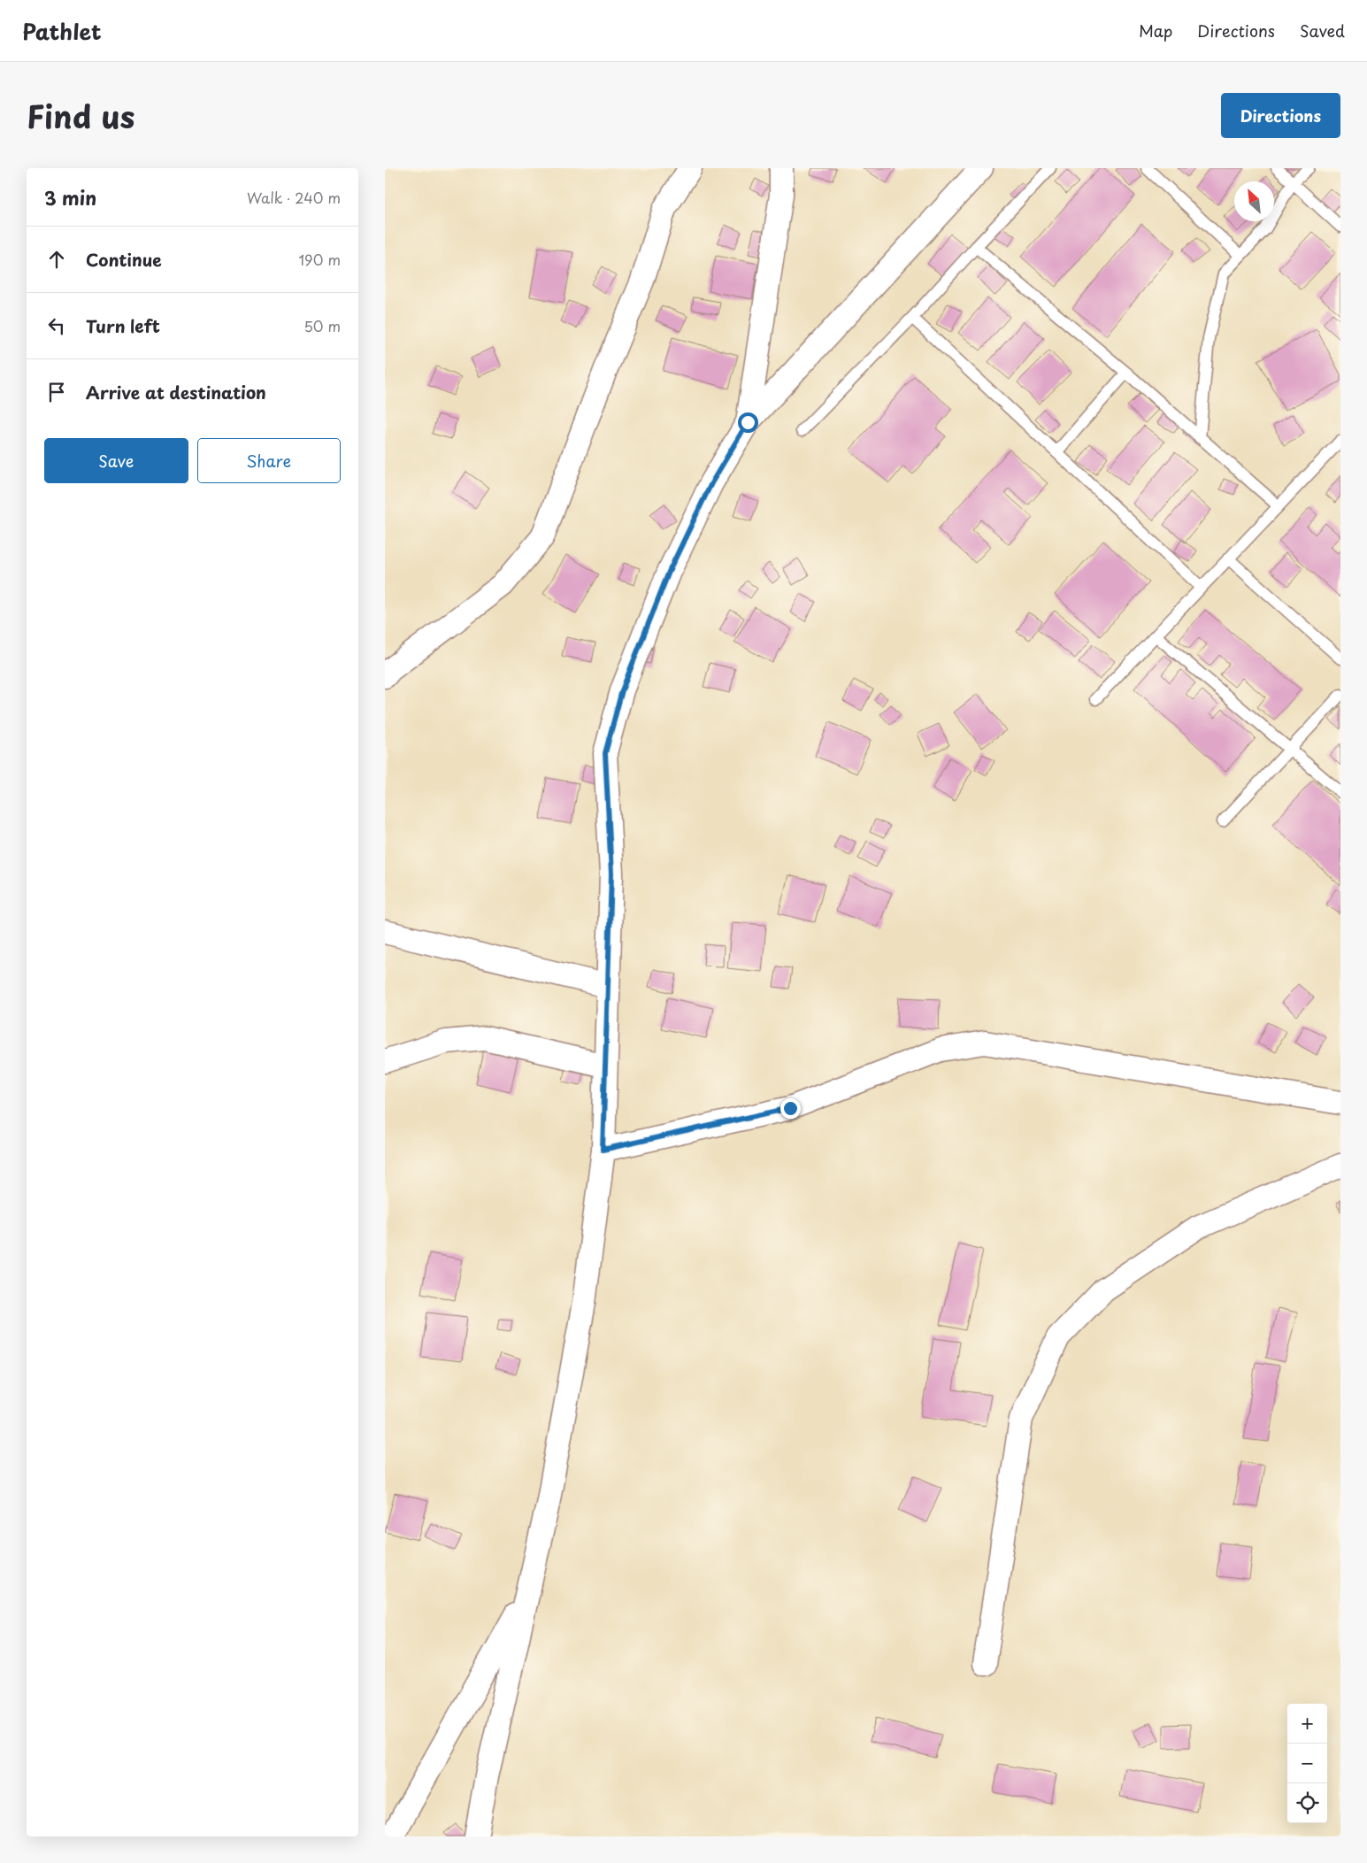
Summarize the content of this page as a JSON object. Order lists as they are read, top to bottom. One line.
{"north":"top left","page":{"header":"Pathlet","nav":["Map","Directions","Saved"],"title":"Find us","buttons":["Directions",["Save","Share"]],"heading":["3 min","Walk · 240 m"],"list":[["Continue","190 m"],["Turn left","50 m"],"Arrive at destination"],"map_buttons":["+","−"]}}
